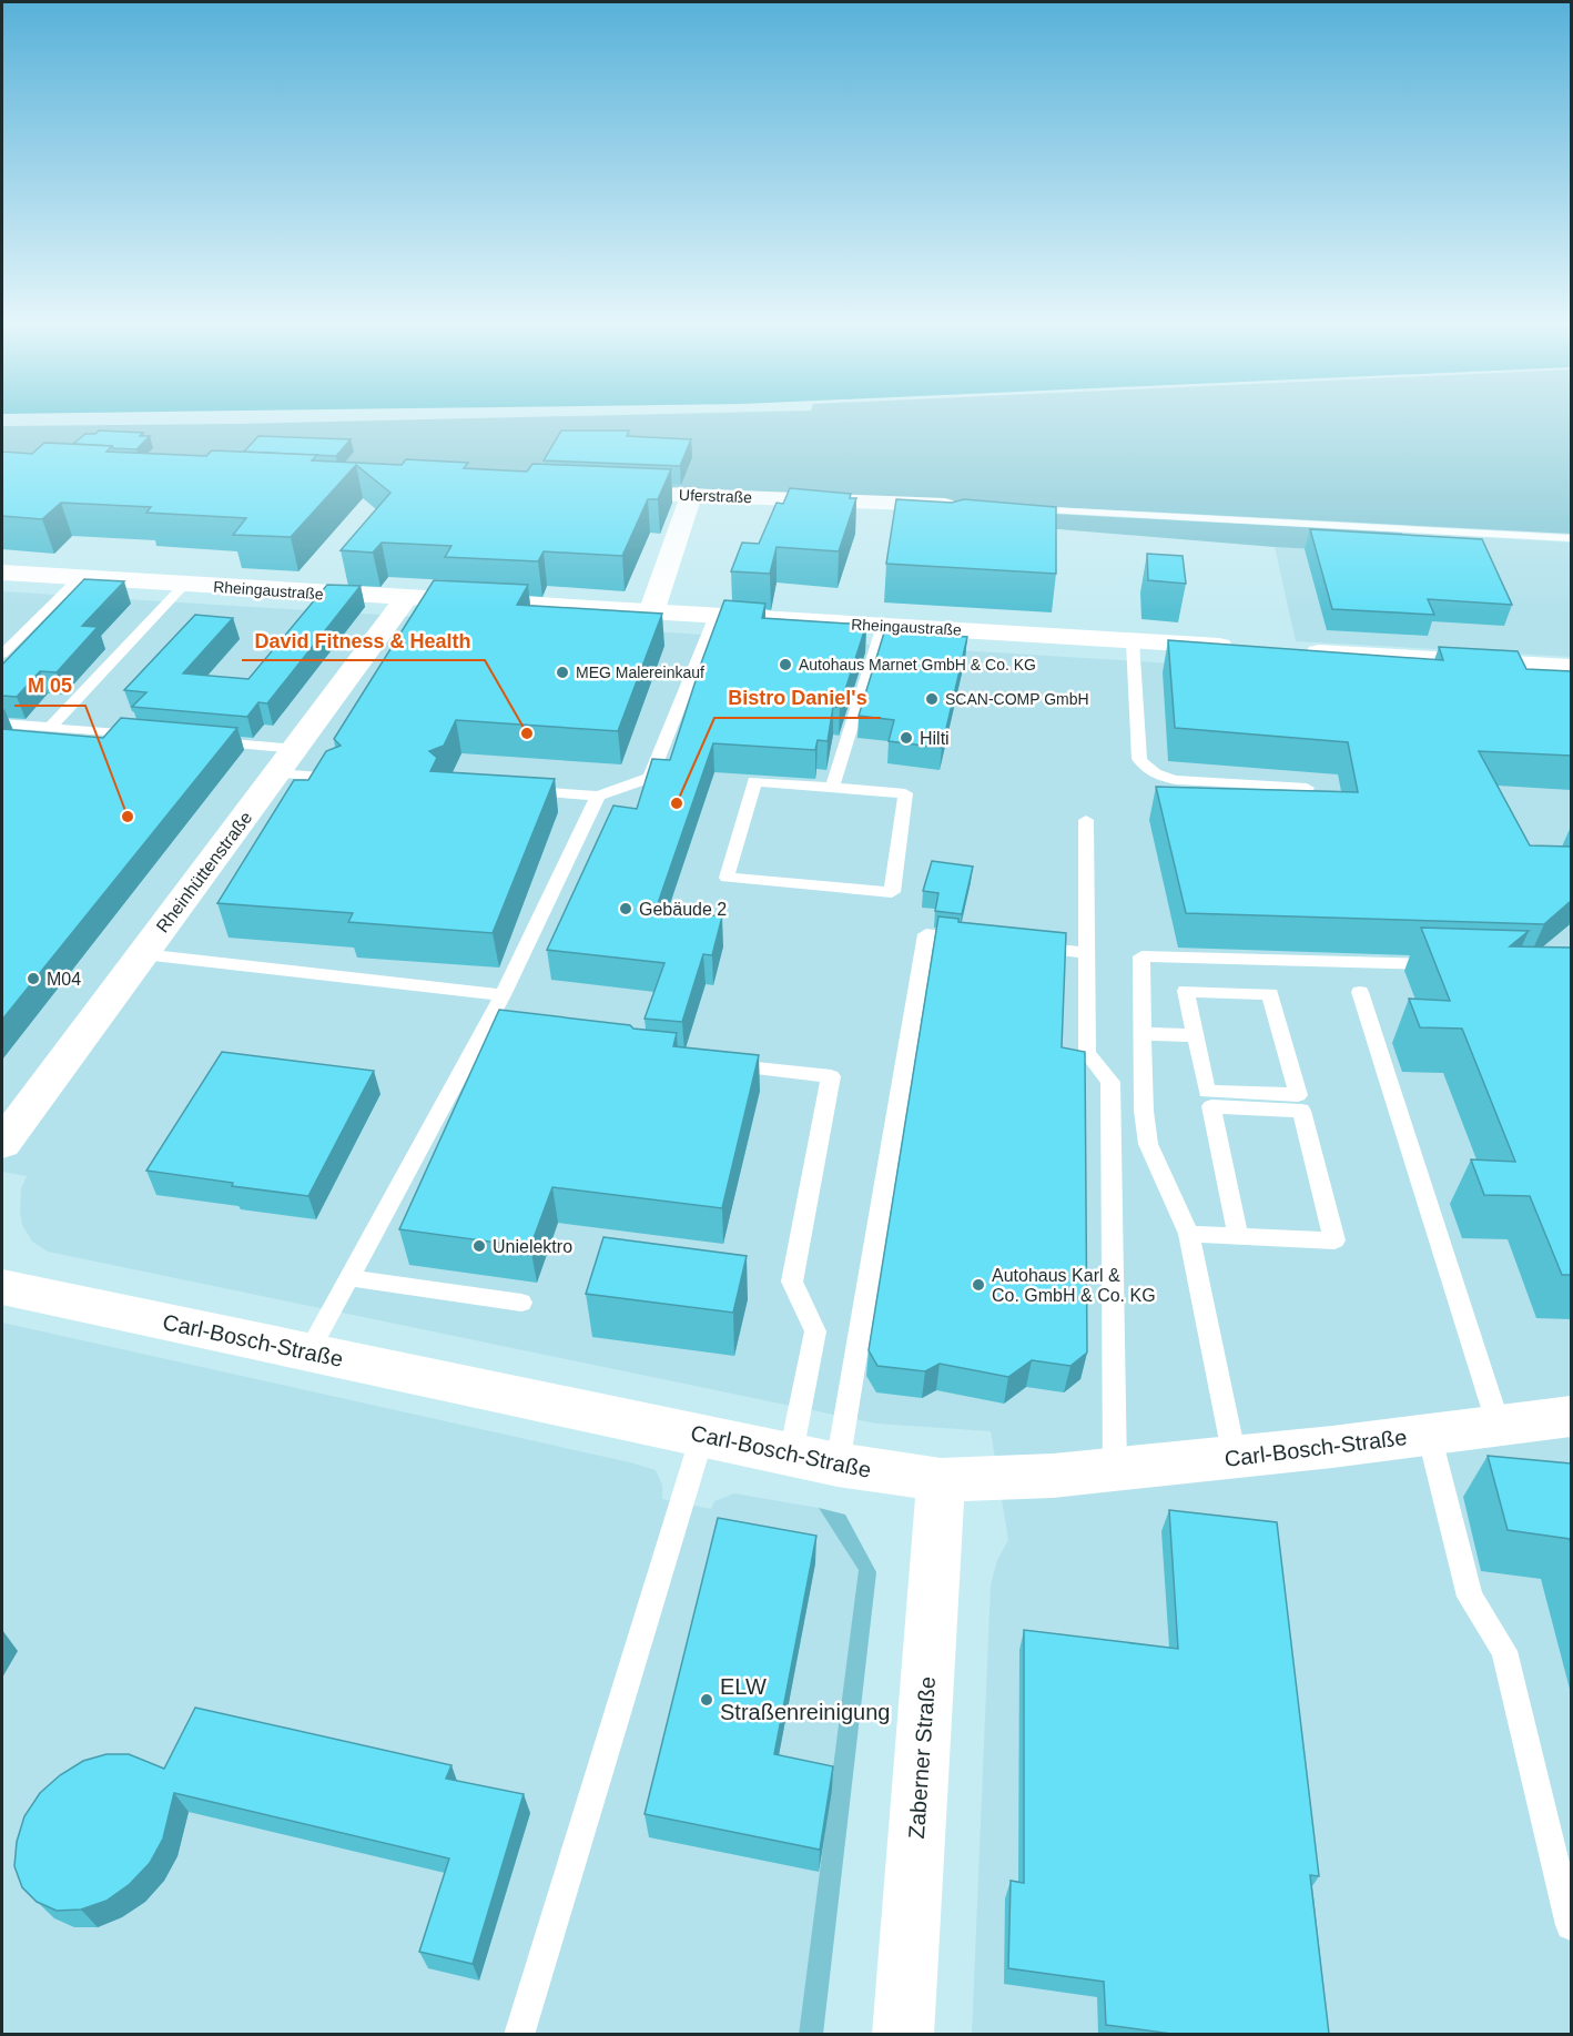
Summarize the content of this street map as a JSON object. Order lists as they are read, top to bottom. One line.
{"streets":{"street":["Uferstraße","Rheingaustraße","Rheinhüttenstraße","Carl-Bosch-Straße","Zaberner Straße"]},"crossings":[["Rheingaustraße","Rheinhüttenstraße"],["Carl-Bosch-Straße","Zaberner Straße"]],"places":["Autohaus Marnet GmbH & Co. KG","MEG Malereinkauf","SCAN-COMP GmbH","David Fitness & Health","Hilti","Bistro Daniel's","M 05","Gebäude 2","M04","Unielektro","Autohaus Karl & Co. GmbH & Co. KG","ELW Straßenreinigung"]}
